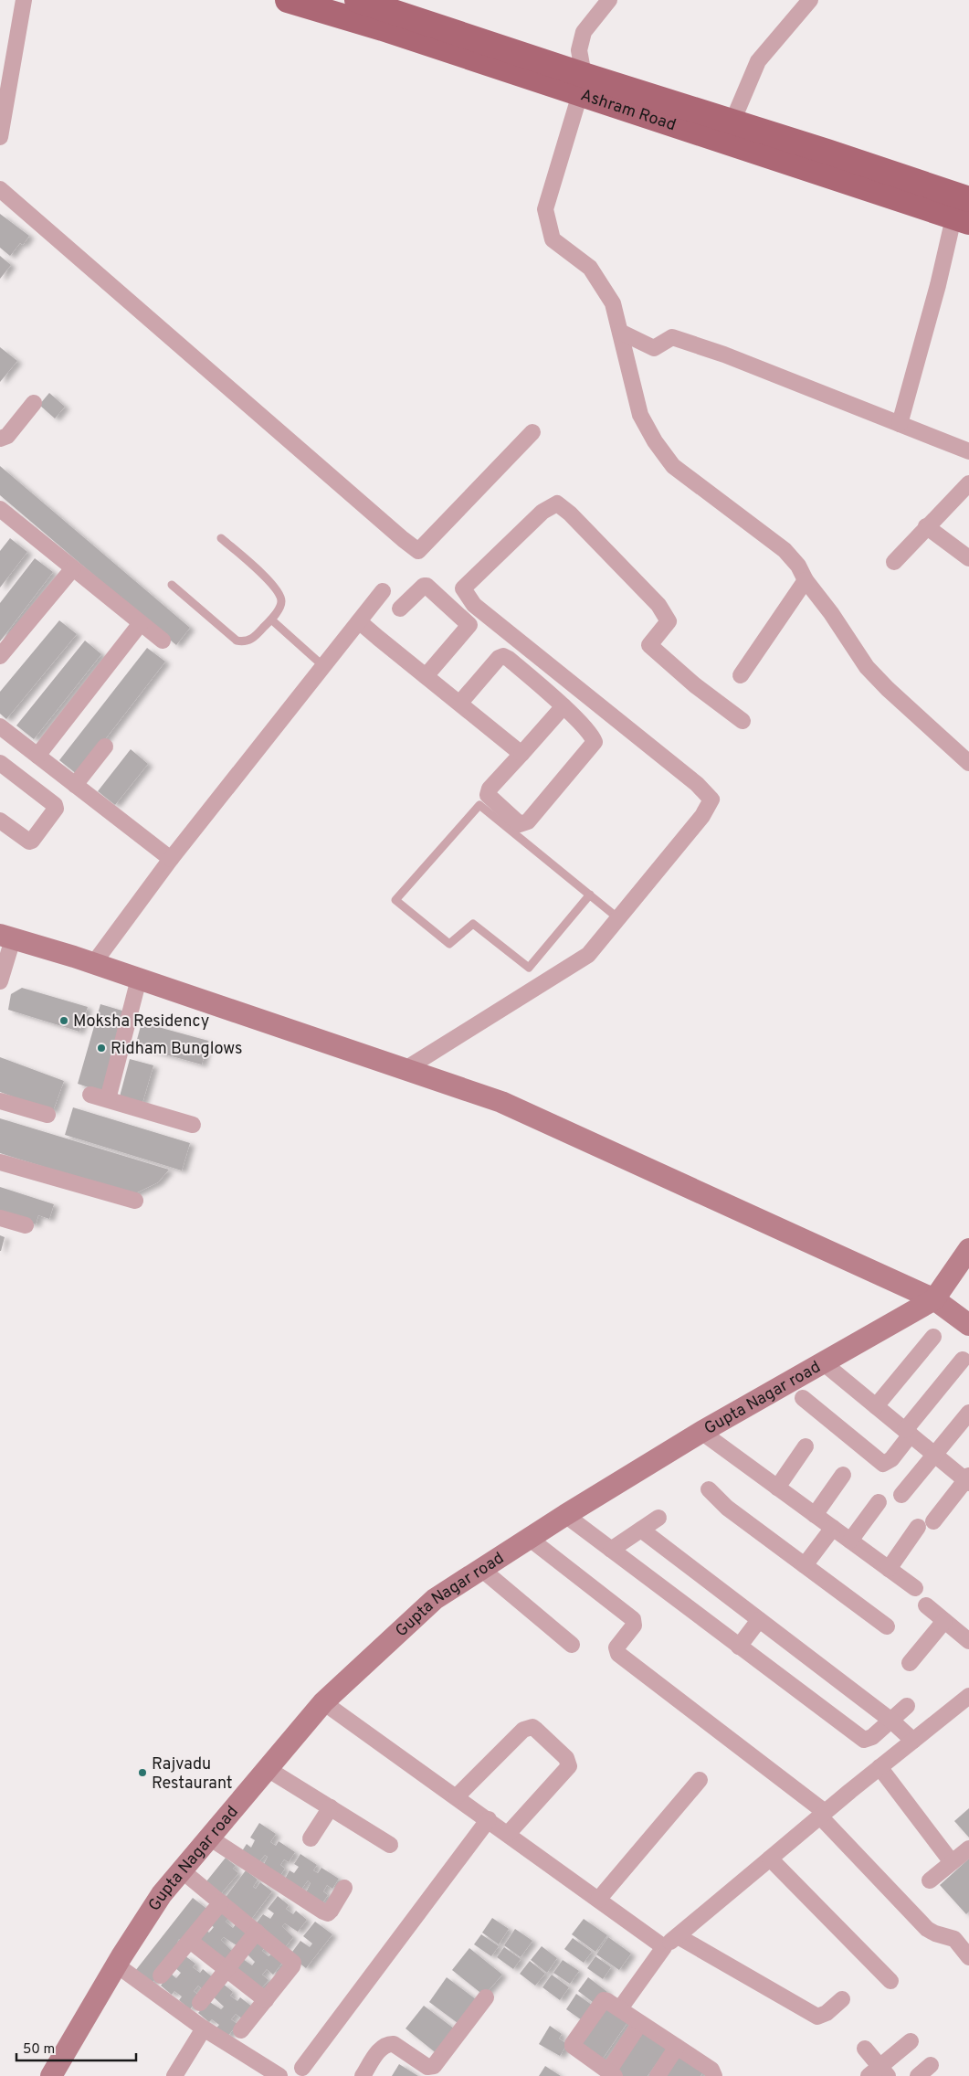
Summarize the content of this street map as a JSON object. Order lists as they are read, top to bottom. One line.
{"streets":{"main road":["Ashram Road"],"street":["Gupta Nagar road"]},"places":["Moksha Residency","Ridham Bunglows","Rajvadu Restaurant"],"scale_bar":"50 m"}
